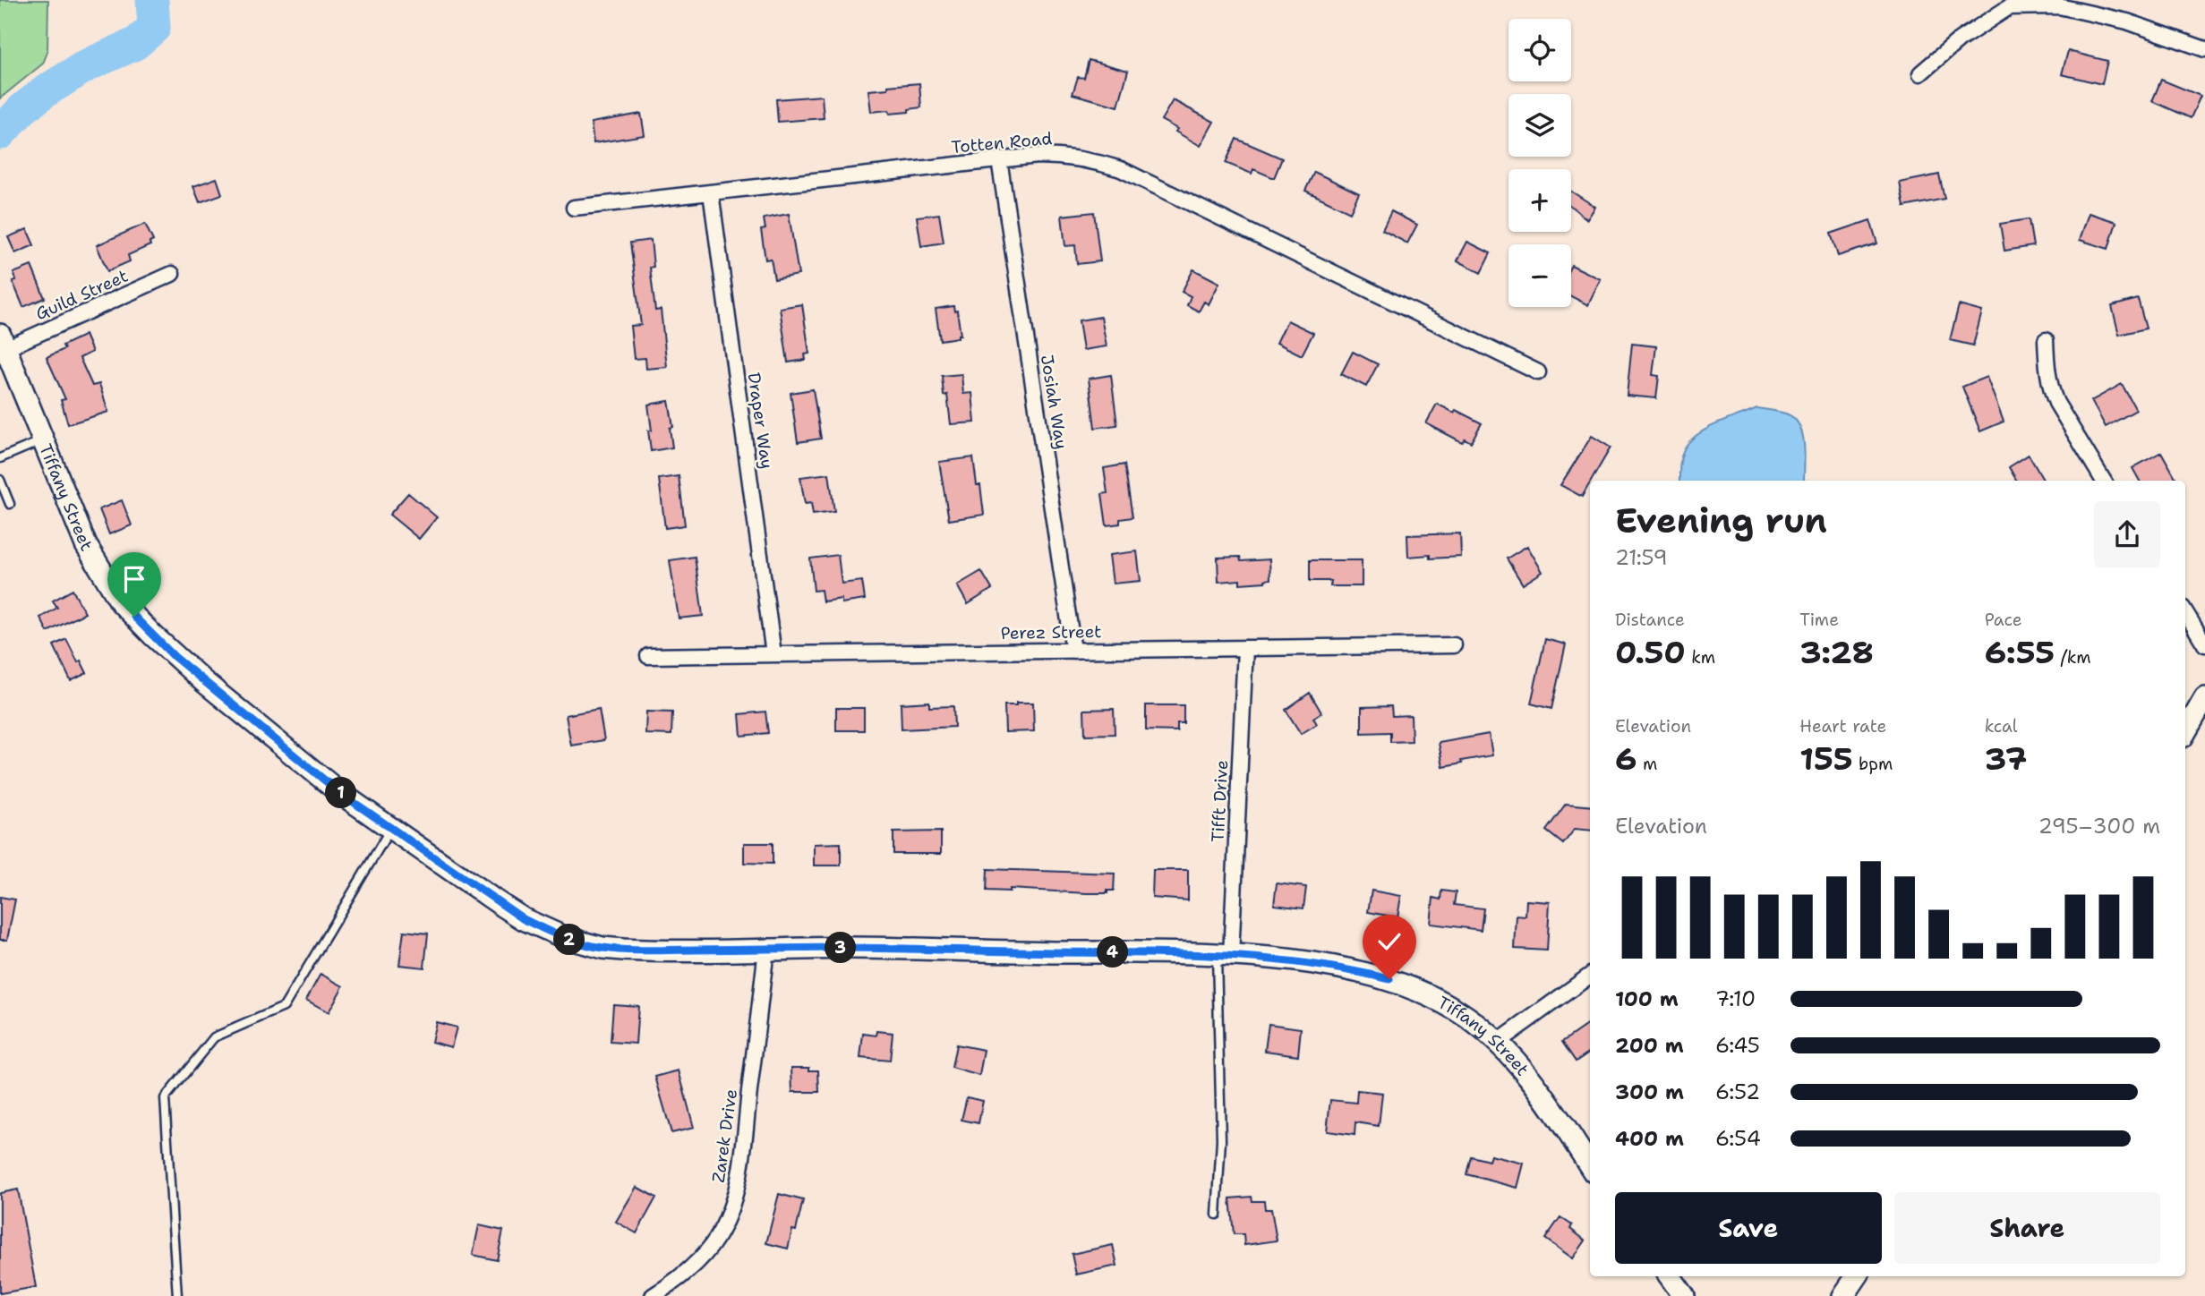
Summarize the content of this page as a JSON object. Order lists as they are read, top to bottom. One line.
{"streets":{"street":["Totten Road","Guild Street","Josiah Way","Draper Way","Tiffany Street","Perez Street","Tifft Drive","Zarek Drive"]},"crossings":[["Totten Road","Josiah Way"],["Totten Road","Draper Way"],["Guild Street","Tiffany Street"],["Josiah Way","Perez Street"],["Draper Way","Perez Street"],["Tiffany Street","Tifft Drive"],["Tiffany Street","Zarek Drive"],["Perez Street","Tifft Drive"]],"page":{"map_buttons":["+","−"],"heading":["Evening run","21:59"],"stats":[["Distance","0.50 km"],["Time","3:28"],["Pace","6:55 /km"],["Elevation","6 m"],["Heart rate","155 bpm"],["kcal","37"]],"pins":["1","2","3","4"],"chart":["Elevation","295–300 m"],"list":[{"name":"100 m","note":"7:10"},{"name":"200 m","note":"6:45"},{"name":"300 m","note":"6:52"},{"name":"400 m","note":"6:54"}],"buttons":["Save","Share"]}}
